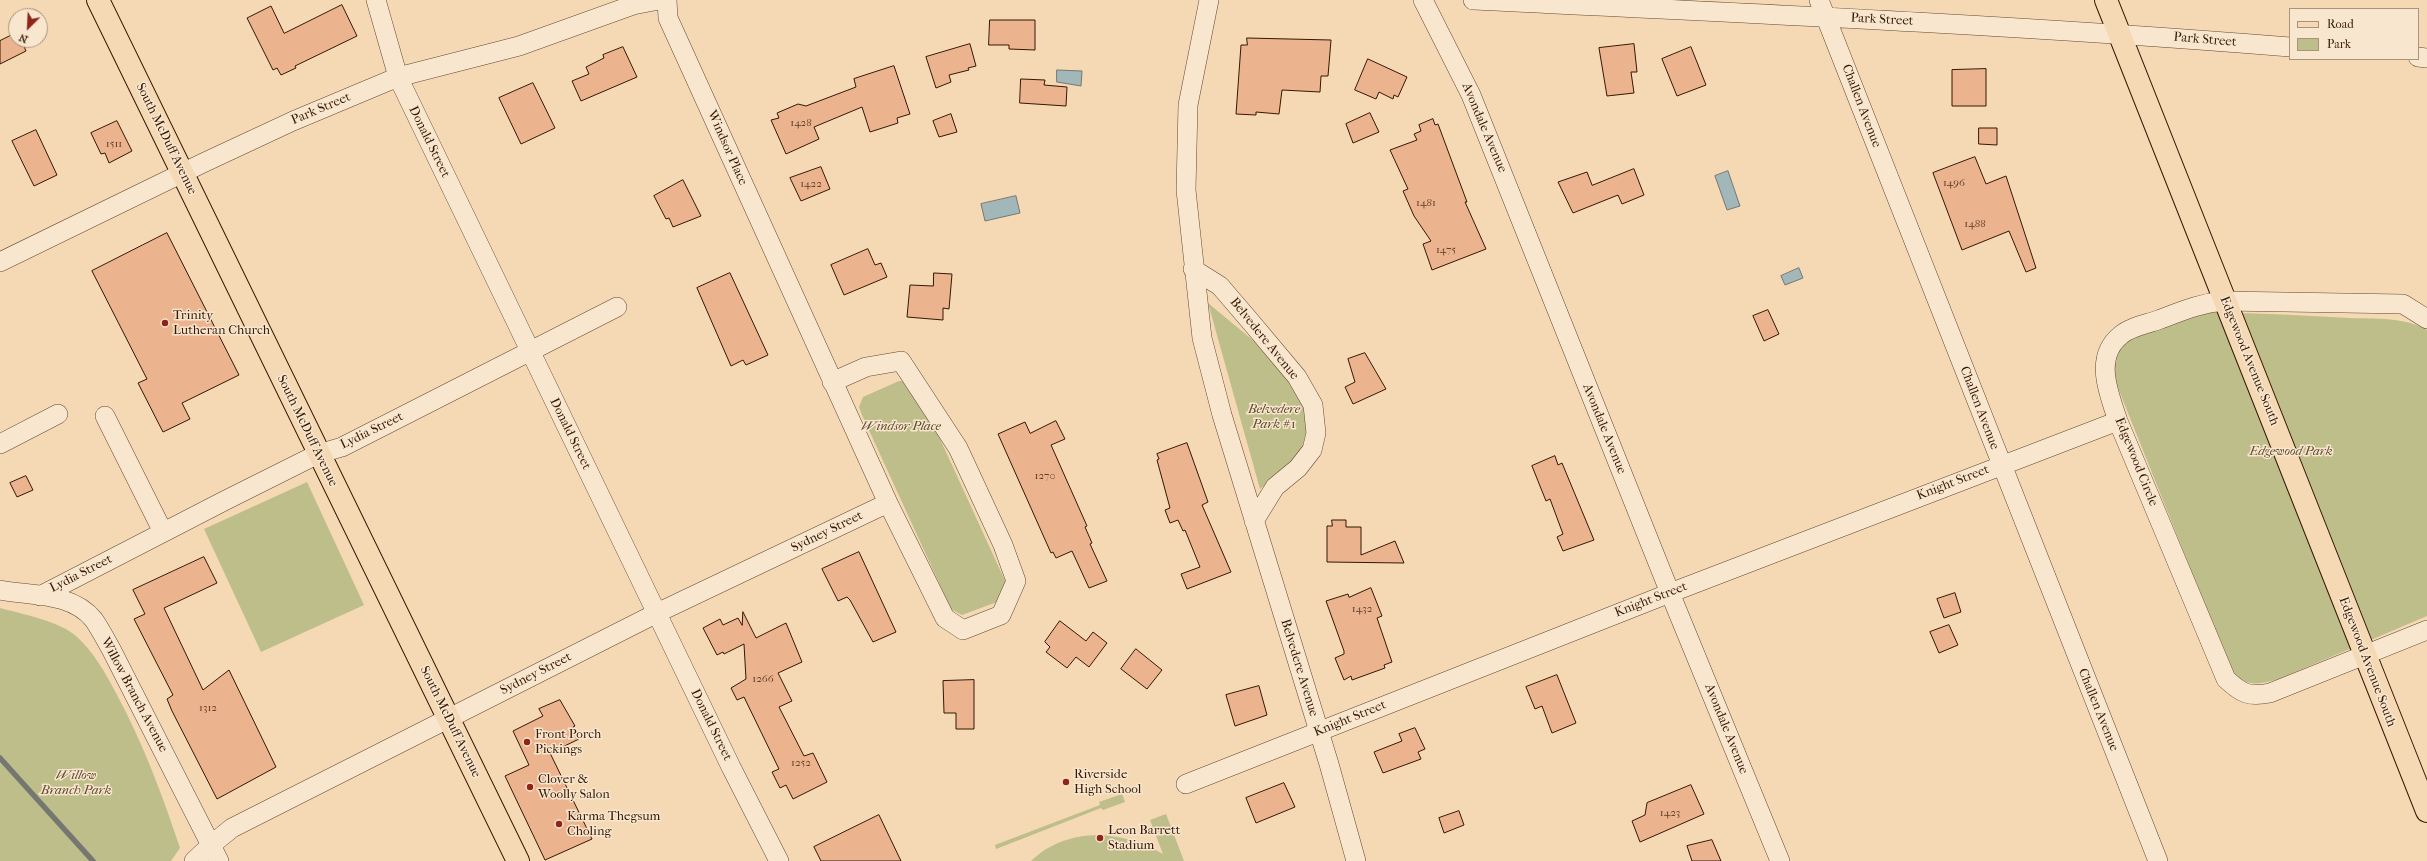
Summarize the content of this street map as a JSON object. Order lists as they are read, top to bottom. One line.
{"streets":{"main road":["South McDuff Avenue","Edgewood Avenue South"],"street":["Park Street","Challen Avenue","Avondale Avenue","Donald Street","Windsor Place","Belvedere Avenue","Lydia Street","Edgewood Circle","Knight Street","Sydney Street","Willow Branch Avenue"]},"crossings":[["Park Street","Challen Avenue"],["Park Street","South McDuff Avenue"],["Park Street","Donald Street"],["Park Street","Edgewood Avenue South"],["Challen Avenue","Knight Street"],["Avondale Avenue","Knight Street"],["South McDuff Avenue","Lydia Street"],["South McDuff Avenue","Sydney Street"],["Donald Street","Lydia Street"],["Donald Street","Sydney Street"],["Windsor Place","Sydney Street"],["Belvedere Avenue","Knight Street"],["Edgewood Avenue South","Edgewood Circle"],["Lydia Street","Willow Branch Avenue"],["Edgewood Circle","Knight Street"],["Sydney Street","Willow Branch Avenue"]],"parks":["Belvedere Park #1","Windsor Place","Edgewood Park","Willow Branch Park"],"places":["Trinity Lutheran Church","Front Porch Pickings","Riverside High School","Clover & Woolly Salon","Karma Thegsum Choling","Leon Barrett Stadium"],"house_numbers":["1428","1511","1496","1422","1481","1488","1475","1270","1432","1266","1312","1252","1423"],"legend":["Road","Park"],"north":"bottom left"}
